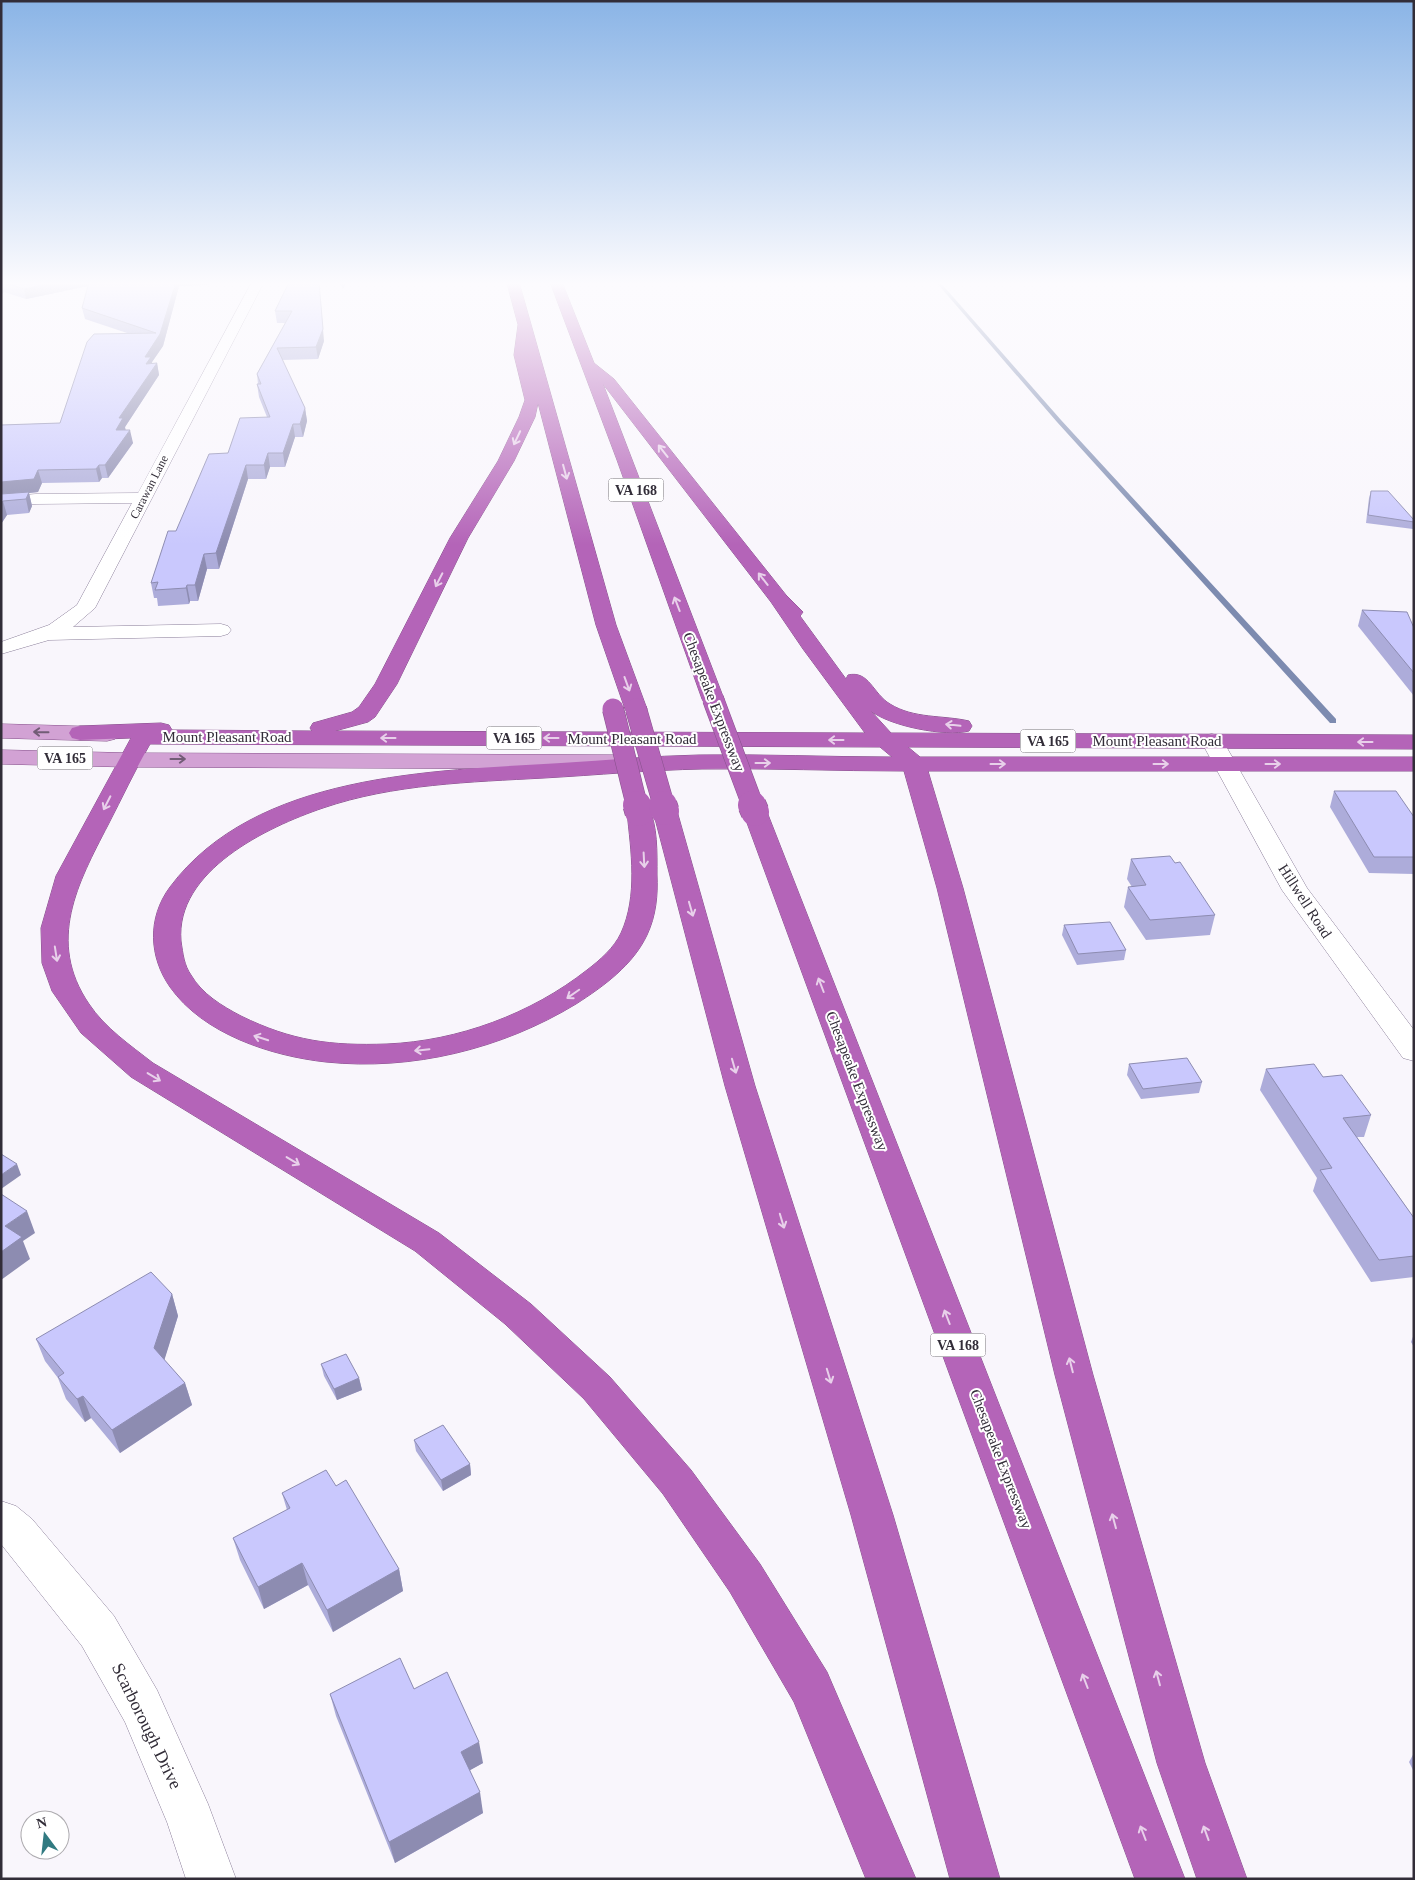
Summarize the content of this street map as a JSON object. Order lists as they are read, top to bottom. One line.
{"streets":{"highway":["VA 168","Chesapeake Expressway","Mount Pleasant Road","VA 165"],"street":["Carawan Lane","Hillwell Road","Scarborough Drive"]},"crossings":[["Mount Pleasant Road","Hillwell Road"]],"north":"top"}
